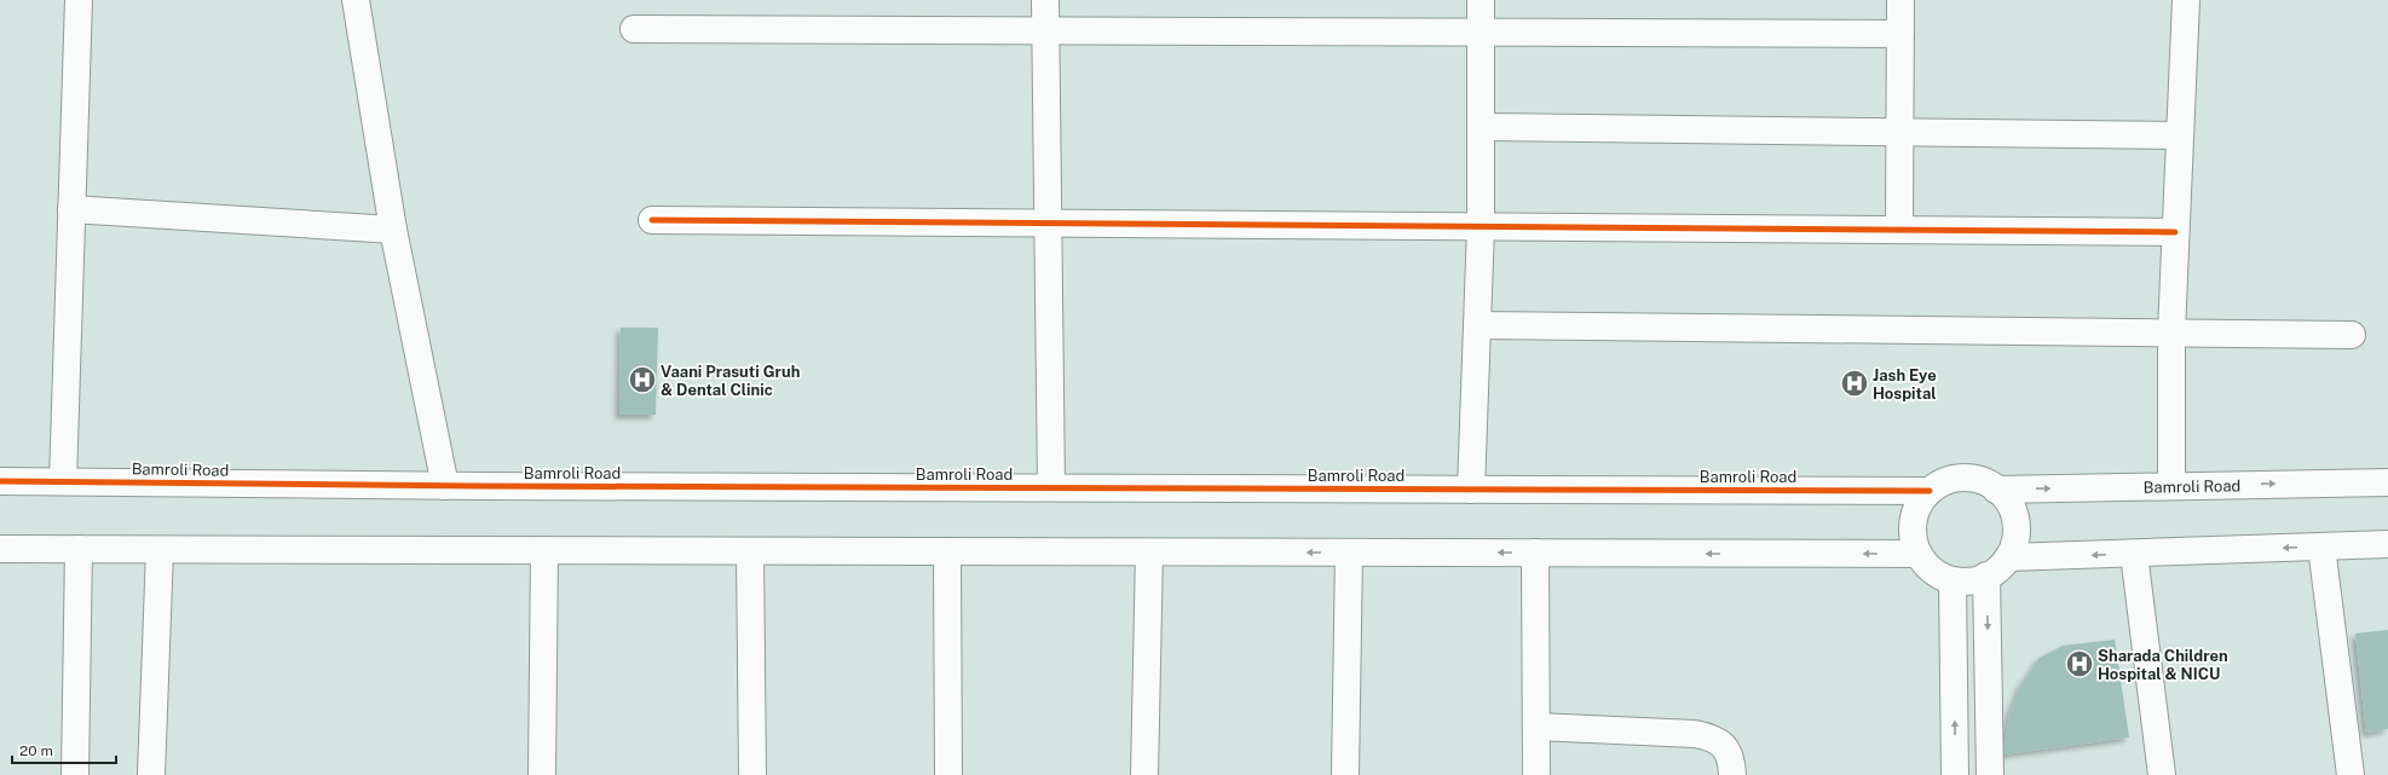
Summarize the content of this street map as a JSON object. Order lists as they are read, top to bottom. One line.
{"streets":{"street":["Bamroli Road"]},"places":{"hospital":["Vaani Prasuti Gruh & Dental Clinic","Jash Eye Hospital","Sharada Children Hospital & NICU"]},"scale_bar":"20 m"}
